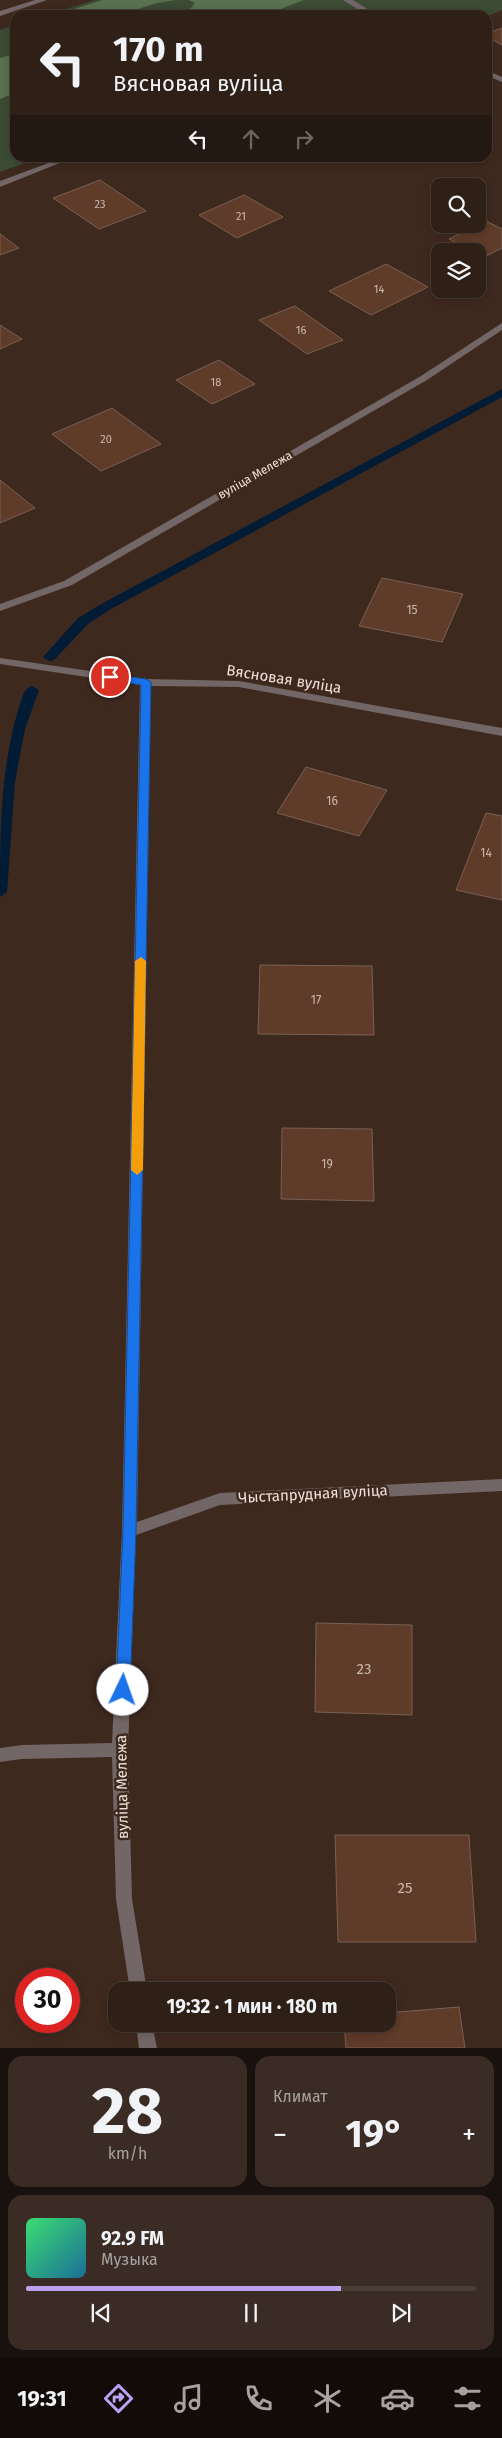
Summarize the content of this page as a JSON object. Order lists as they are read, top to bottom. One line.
{"streets":{"street":["вуліца Мележа","Вясновая вуліца","Чыстапрудная вуліца"]},"crossings":[["вуліца Мележа","Вясновая вуліца"],["вуліца Мележа","Чыстапрудная вуліца"]],"house_numbers":["23","21","14","16","18","20","15","16","14","17","19","23","25"],"page":{"turn":["170 m","Вясновая вуліца"],"limit":"30","trip":"19:32 · 1 мин · 180 m","tile":[["28","km/h"],"Климат"],"heat":["−","19°","+"],"song":["92.9 FM","Музыка"],"tabs":"19:31"}}
